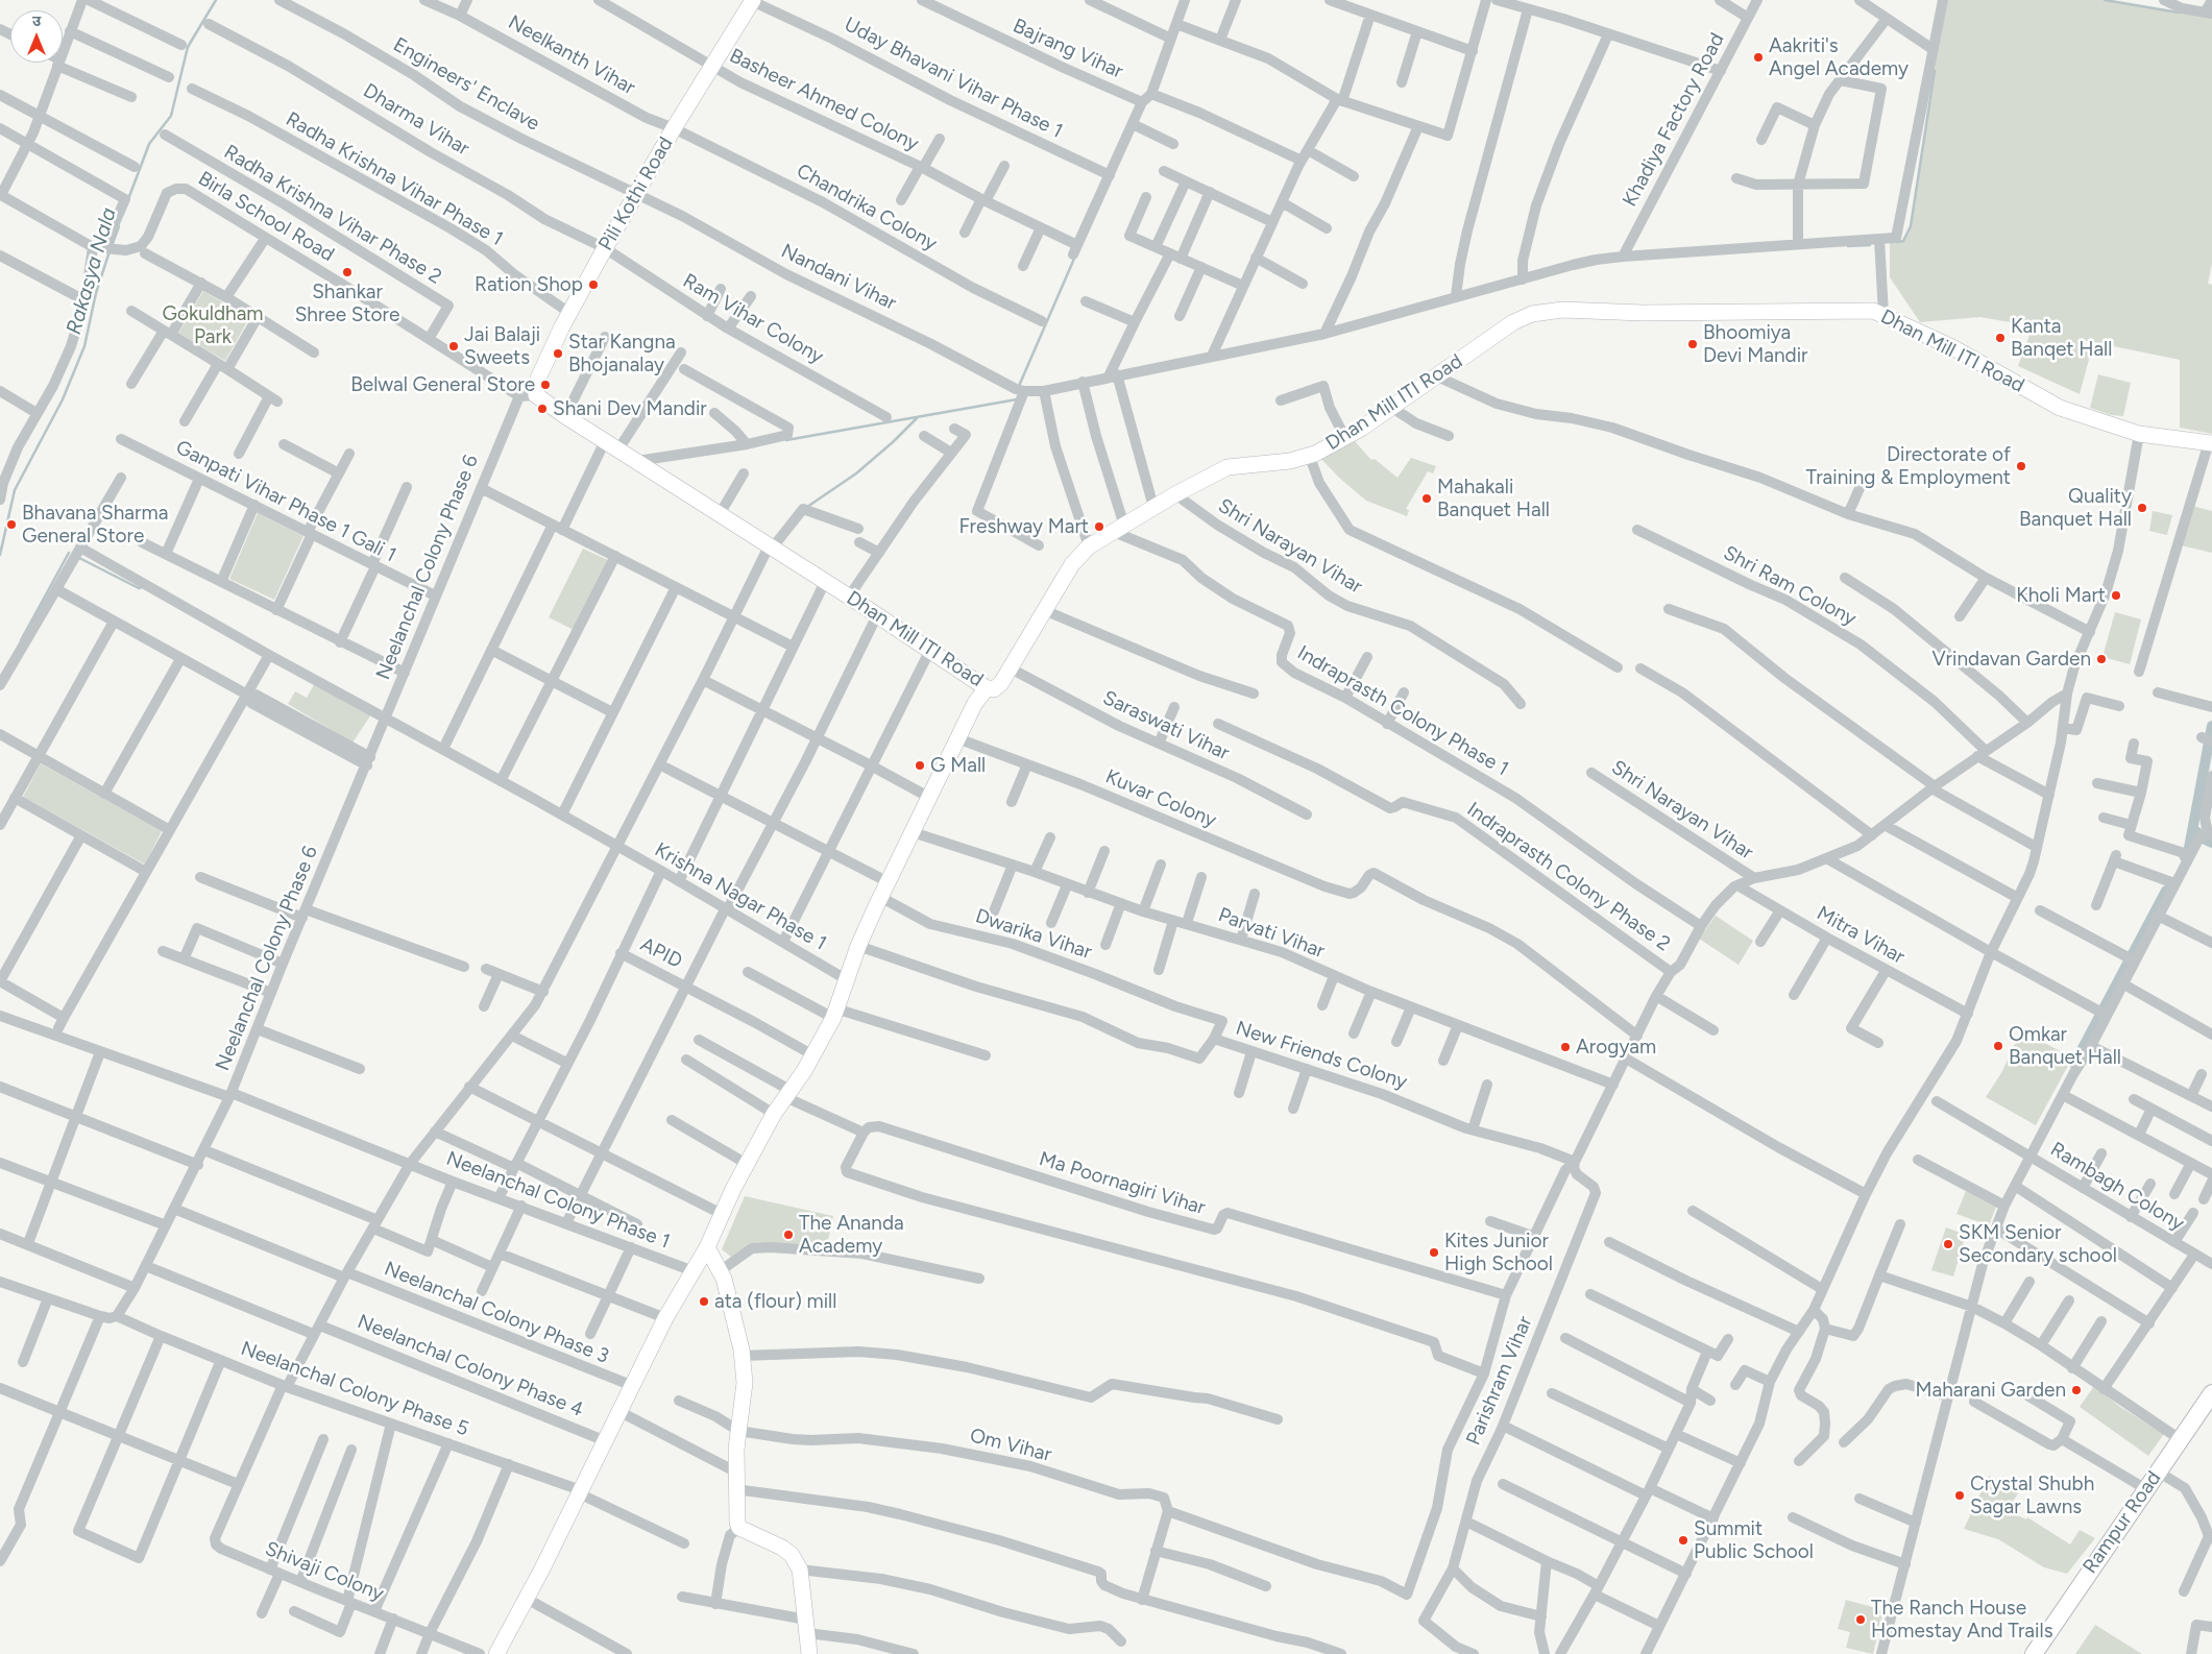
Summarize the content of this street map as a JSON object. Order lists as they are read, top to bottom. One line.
{"streets":{"main road":["Rampur Road"],"street":["Bajrang Vihar","Neelkanth Vihar","Uday Bhavani Vihar Phase 1","Engineers' Enclave","Basheer Ahmed Colony","Dharma Vihar","Khadiya Factory Road","Radha Krishna Vihar Phase 1","Pili Kothi Road","Chandrika Colony","Radha Krishna Vihar Phase 2","Birla School Road","Nandani Vihar","Ram Vihar Colony","Dhan Mill ITI Road","Ganpati Vihar Phase 1 Gali 1","Shri Narayan Vihar","Neelanchal Colony Phase 6","Shri Ram Colony","Indraprasth Colony Phase 1","Saraswati Vihar","Kuvar Colony","Indraprasth Colony Phase 2","Krishna Nagar Phase 1","Parvati Vihar","Dwarika Vihar","Mitra Vihar","APID","New Friends Colony","Ma Poornagiri Vihar","Rambagh Colony","Neelanchal Colony Phase 1","Neelanchal Colony Phase 3","Neelanchal Colony Phase 4","Parishram Vihar","Neelanchal Colony Phase 5","Om Vihar","Shivaji Colony"]},"crossings":[["Neelkanth Vihar","Pili Kothi Road"],["Neelkanth Vihar","Chandrika Colony"],["Uday Bhavani Vihar Phase 1","Basheer Ahmed Colony"],["Uday Bhavani Vihar Phase 1","Pili Kothi Road"],["Engineers' Enclave","Pili Kothi Road"],["Engineers' Enclave","Nandani Vihar"],["Basheer Ahmed Colony","Pili Kothi Road"],["Dharma Vihar","Pili Kothi Road"],["Dharma Vihar","Ram Vihar Colony"],["Radha Krishna Vihar Phase 1","Pili Kothi Road"],["Pili Kothi Road","Chandrika Colony"],["Pili Kothi Road","Nandani Vihar"],["Pili Kothi Road","Ram Vihar Colony"],["Pili Kothi Road","Dhan Mill ITI Road"],["Radha Krishna Vihar Phase 2","Birla School Road"],["Birla School Road","Neelanchal Colony Phase 6"],["Dhan Mill ITI Road","Shri Narayan Vihar"],["Dhan Mill ITI Road","Indraprasth Colony Phase 1"],["Dhan Mill ITI Road","Saraswati Vihar"],["Ganpati Vihar Phase 1 Gali 1","Neelanchal Colony Phase 6"],["Neelanchal Colony Phase 6","Krishna Nagar Phase 1"],["Neelanchal Colony Phase 6","Neelanchal Colony Phase 1"],["Neelanchal Colony Phase 6","Neelanchal Colony Phase 3"],["Neelanchal Colony Phase 6","Neelanchal Colony Phase 5"],["Dwarika Vihar","New Friends Colony"],["New Friends Colony","Parishram Vihar"]],"water":["Rakasya Nala"],"parks":["Gokuldham Park"],"places":["Aakriti's Angel Academy","Shankar Shree Store","Ration Shop","Kanta Banqet Hall","Bhoomiya Devi Mandir","Jai Balaji Sweets","Star Kangna Bhojanalay","Belwal General Store","Shani Dev Mandir","Directorate of Training & Employment","Mahakali Banquet Hall","Quality Banquet Hall","Bhavana Sharma General Store","Freshway Mart","Kholi Mart","Vrindavan Garden","G Mall","Omkar Banquet Hall","Arogyam","The Ananda Academy","SKM Senior Secondary school","Kites Junior High School","ata (flour) mill","Maharani Garden","Crystal Shubh Sagar Lawns","Summit Public School","The Ranch House Homestay And Trails"],"north":"top"}
